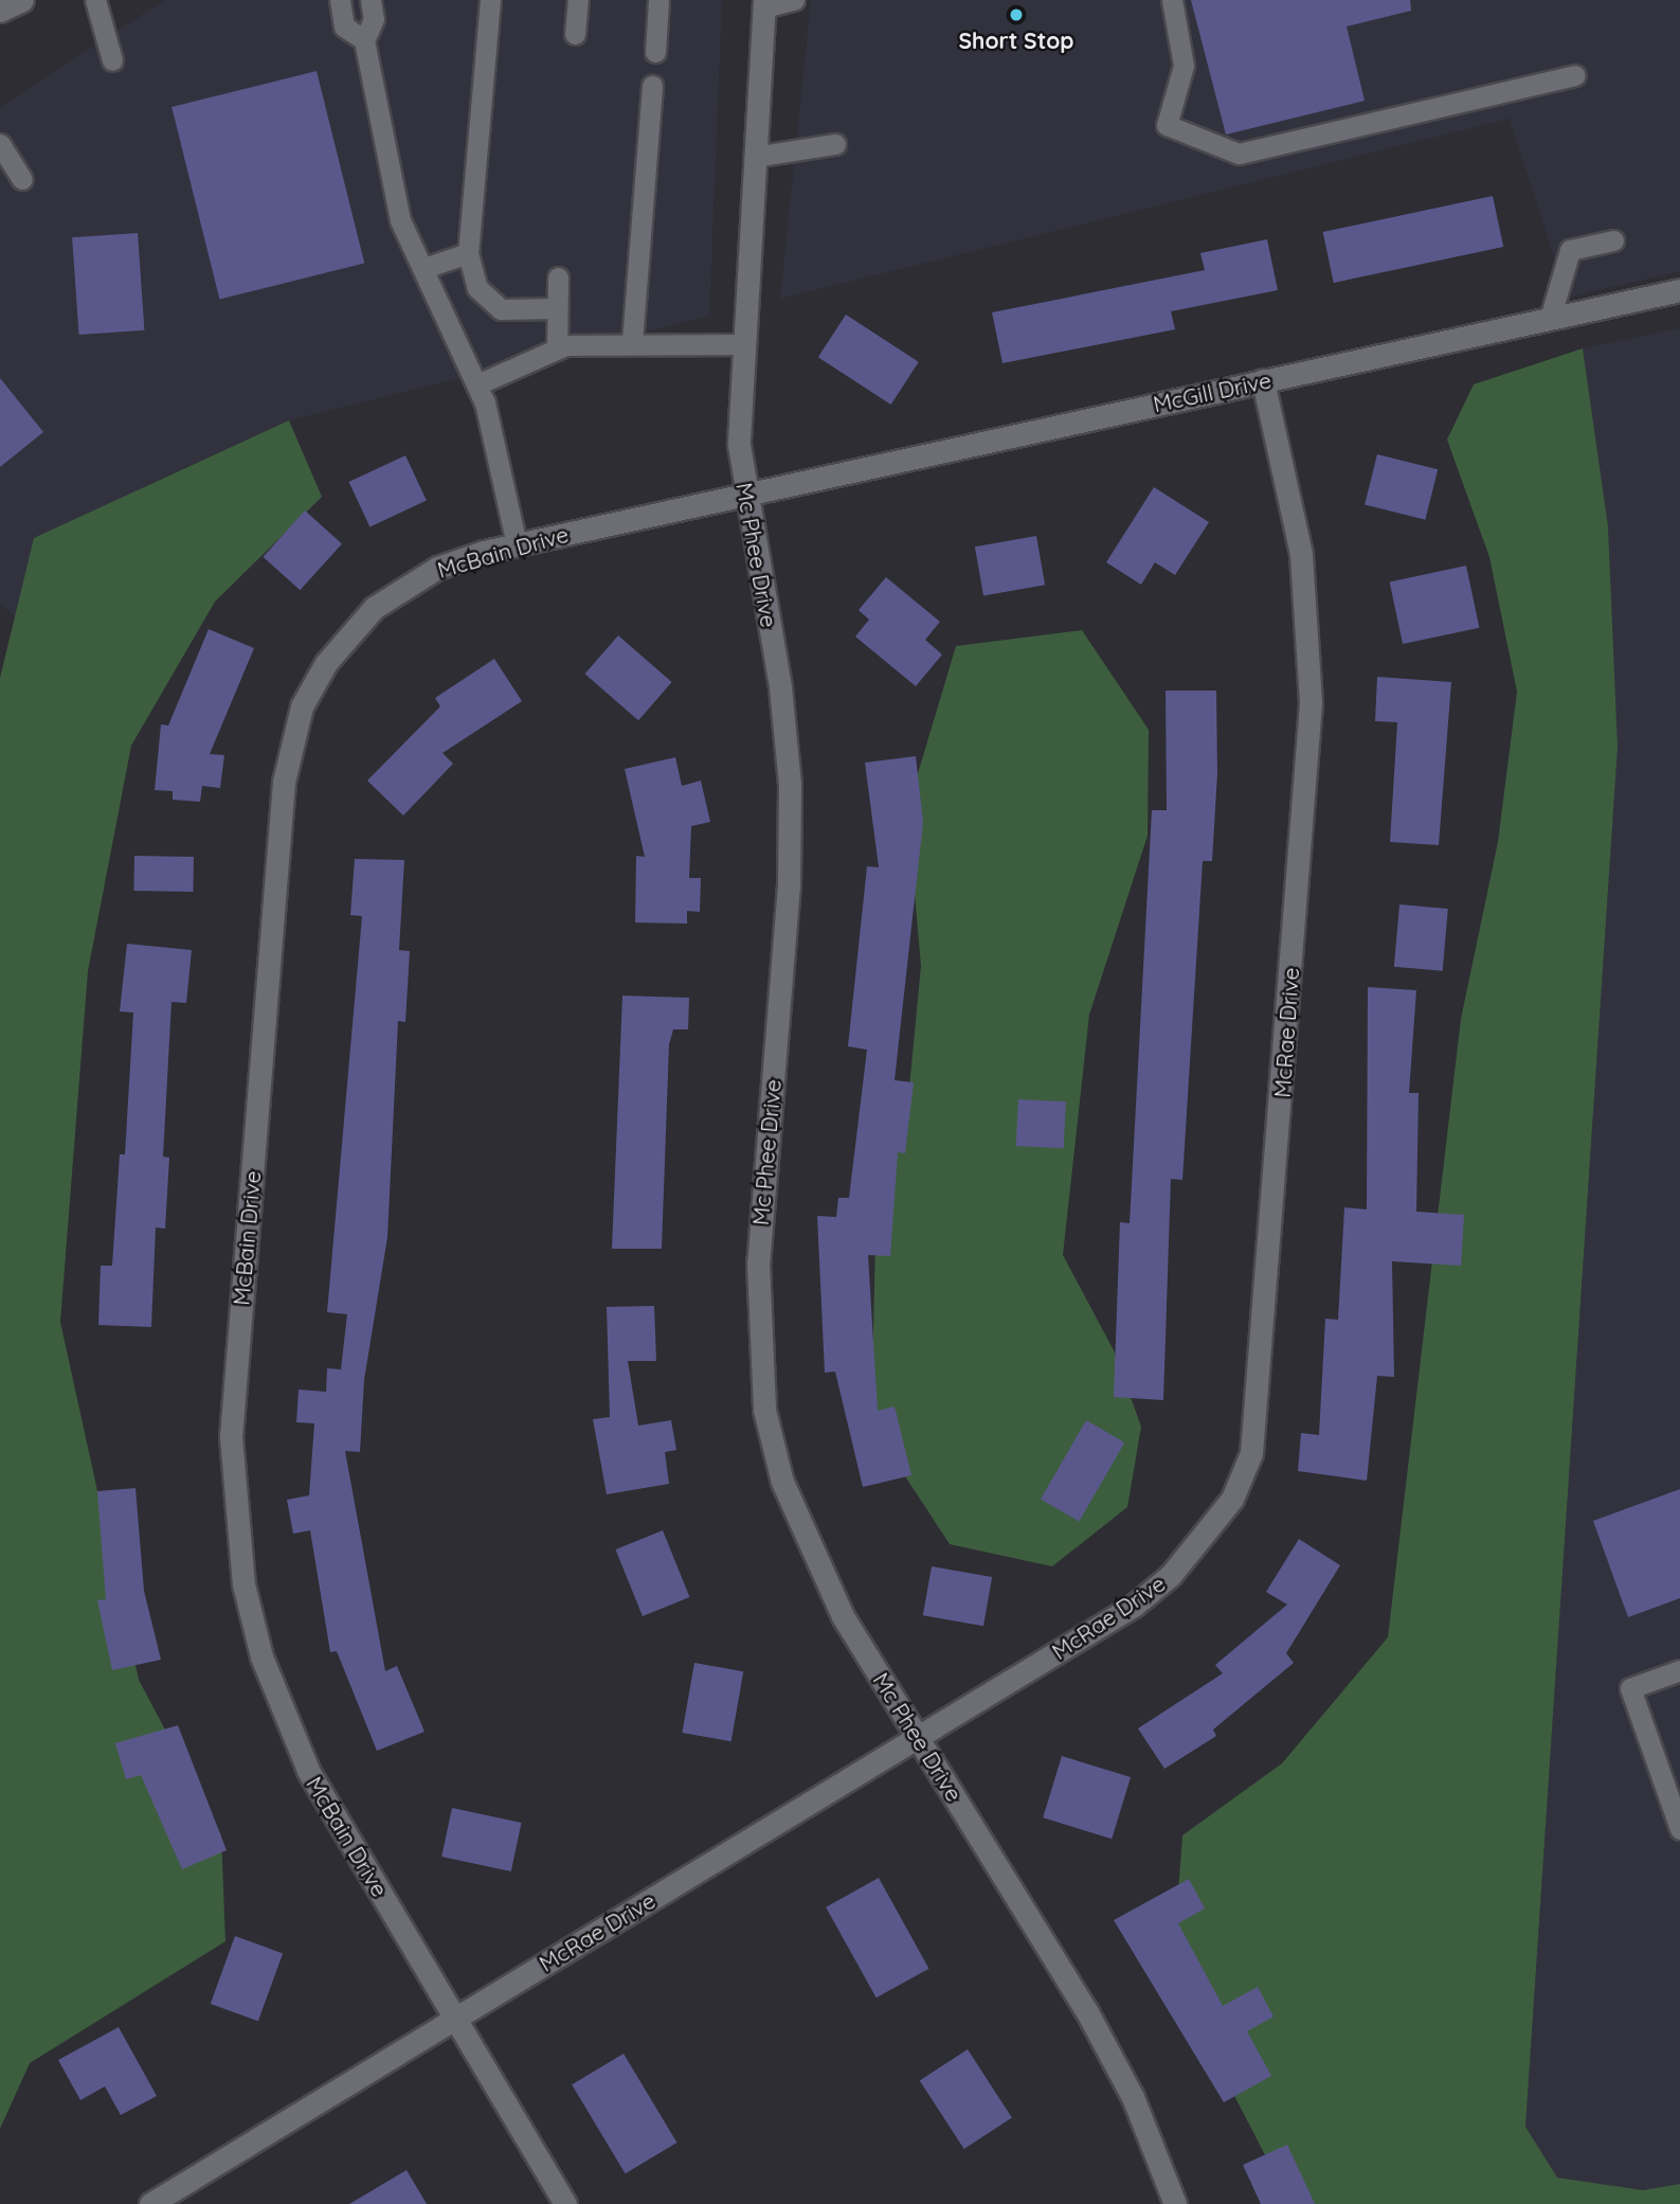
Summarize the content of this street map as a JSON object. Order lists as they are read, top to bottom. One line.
{"streets":{"street":["McGill Drive","McBain Drive","Mc Phee Drive","McRae Drive"]},"crossings":[["McGill Drive","McBain Drive"],["McGill Drive","Mc Phee Drive"],["McGill Drive","McRae Drive"],["McBain Drive","Mc Phee Drive"],["McBain Drive","McRae Drive"],["Mc Phee Drive","McRae Drive"]],"places":["Short Stop"]}
